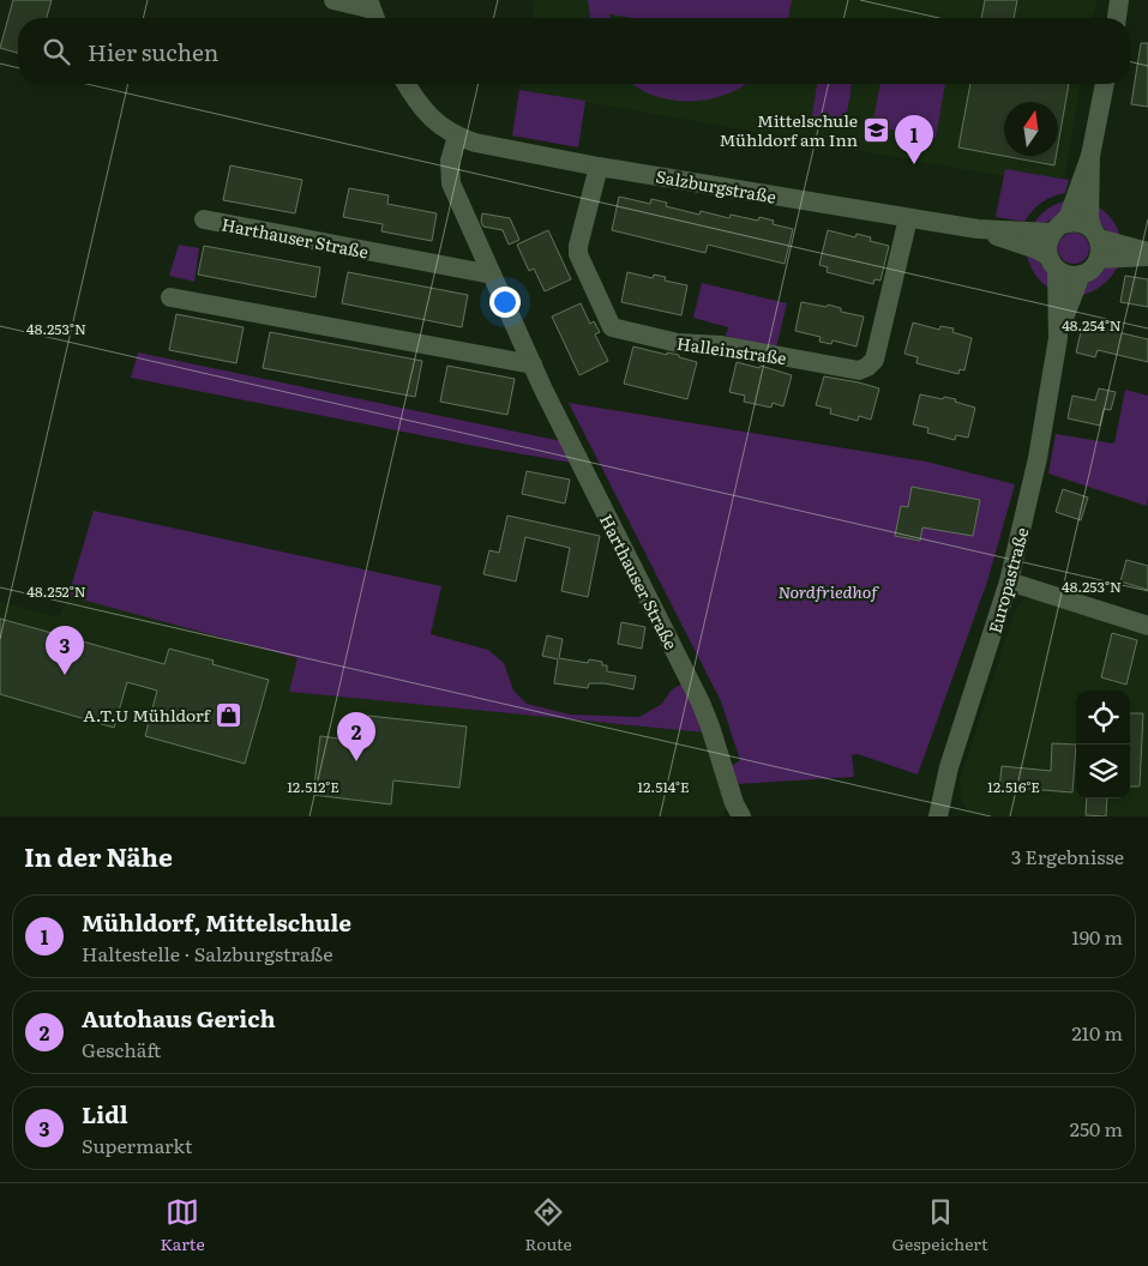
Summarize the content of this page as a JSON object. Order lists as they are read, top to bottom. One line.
{"streets":{"street":["Salzburgstraße","Harthauser Straße","Halleinstraße","Europastraße"]},"crossings":[["Salzburgstraße","Harthauser Straße"],["Salzburgstraße","Halleinstraße"],["Salzburgstraße","Europastraße"]],"parks":["Nordfriedhof"],"places":{"school or university":["Mittelschule Mühldorf am Inn"],"shop":["A.T.U Mühldorf"]},"north":"top","page":{"search":"Hier suchen","pins":["1","3","2"],"heading":["In der Nähe","3 Ergebnisse"],"list":[{"mark":"1","name":"Mühldorf, Mittelschule","note":"Haltestelle · Salzburgstraße","value":"190 m"},{"mark":"2","name":"Autohaus Gerich","note":"Geschäft","value":"210 m"},{"mark":"3","name":"Lidl","note":"Supermarkt","value":"250 m"}],"nav":["Karte","Route","Gespeichert"]},"coordinates":["48.254°N","48.253°N","48.252°N","12.512°E","12.514°E","12.516°E"]}
